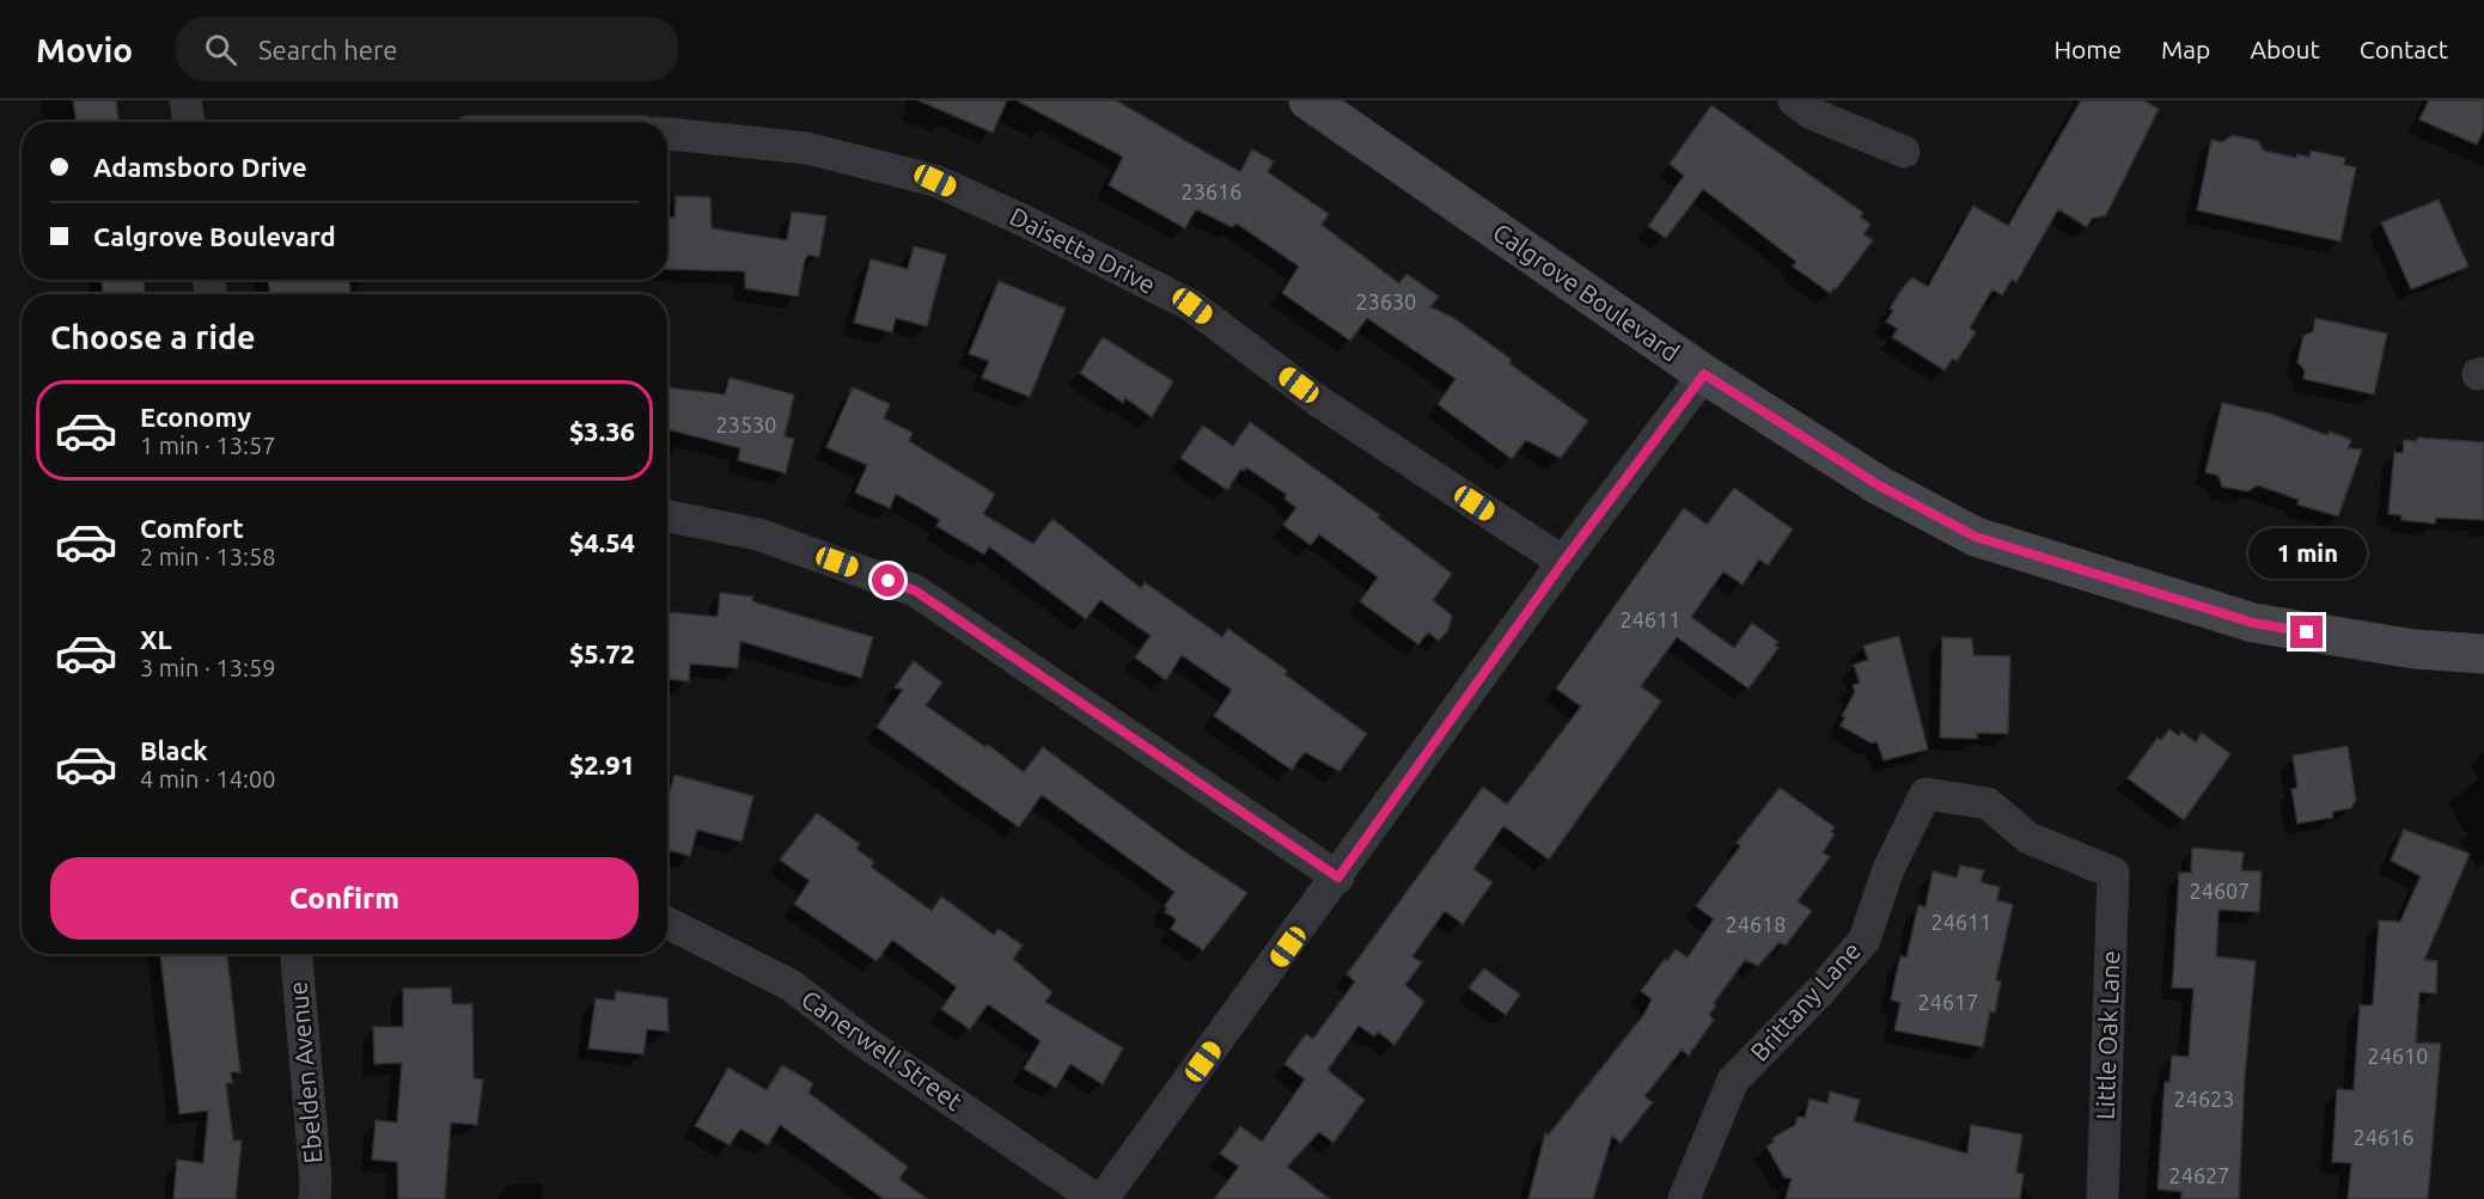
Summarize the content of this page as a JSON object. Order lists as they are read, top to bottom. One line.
{"streets":{"street":["Daisetta Drive","Calgrove Boulevard","Brittany Lane","Little Oak Lane","Canerwell Street","Ebelden Avenue"]},"crossings":[["Brittany Lane","Little Oak Lane"]],"house_numbers":["23616","23630","23530","24611","24607","24611","24618","24617","24610","24623","24616","24627"],"page":{"header":"Movio","search":"Search here","nav":["Home","Map","About","Contact"],"banner":["Adamsboro Drive","Calgrove Boulevard"],"heading":"Choose a ride","list":[{"name":"Economy","note":"1 min · 13:57","value":"$3.36"},{"name":"Comfort","note":"2 min · 13:58","value":"$4.54"},{"name":"XL","note":"3 min · 13:59","value":"$5.72"},{"name":"Black","note":"4 min · 14:00","value":"$2.91"}],"bubble":"1 min","buttons":"Confirm"}}
